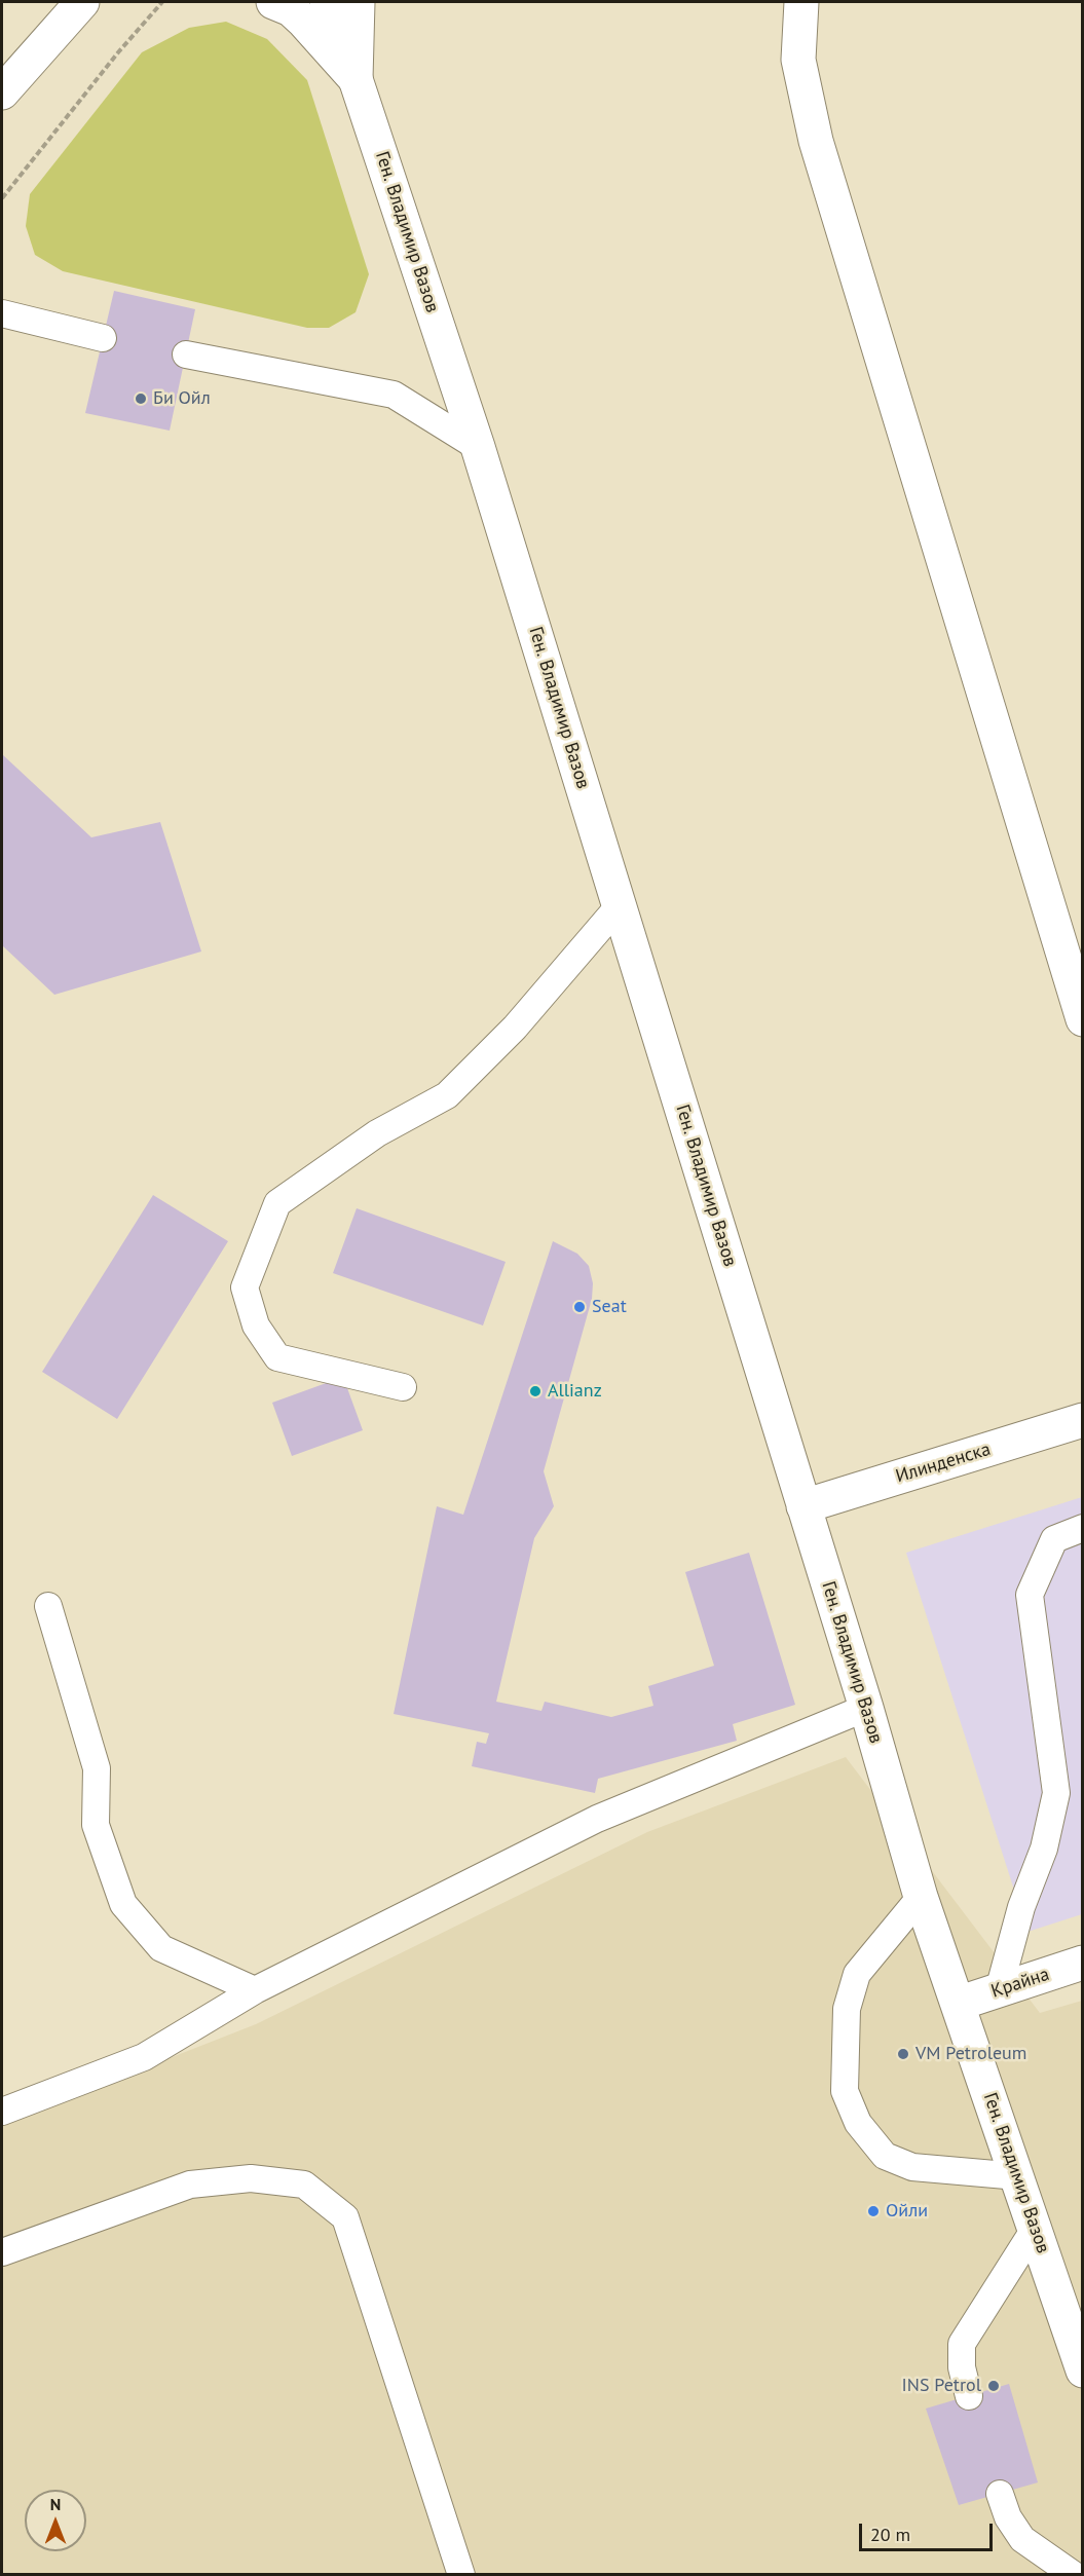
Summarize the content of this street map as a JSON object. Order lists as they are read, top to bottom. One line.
{"streets":{"street":["Ген. Владимир Вазов","Илинденска","Крайна"]},"crossings":[["Ген. Владимир Вазов","Илинденска"],["Ген. Владимир Вазов","Крайна"]],"places":["Би Ойл","Seat","Allianz","VM Petroleum","Ойли","INS Petrol"],"scale_bar":"20 m","north":"top"}
